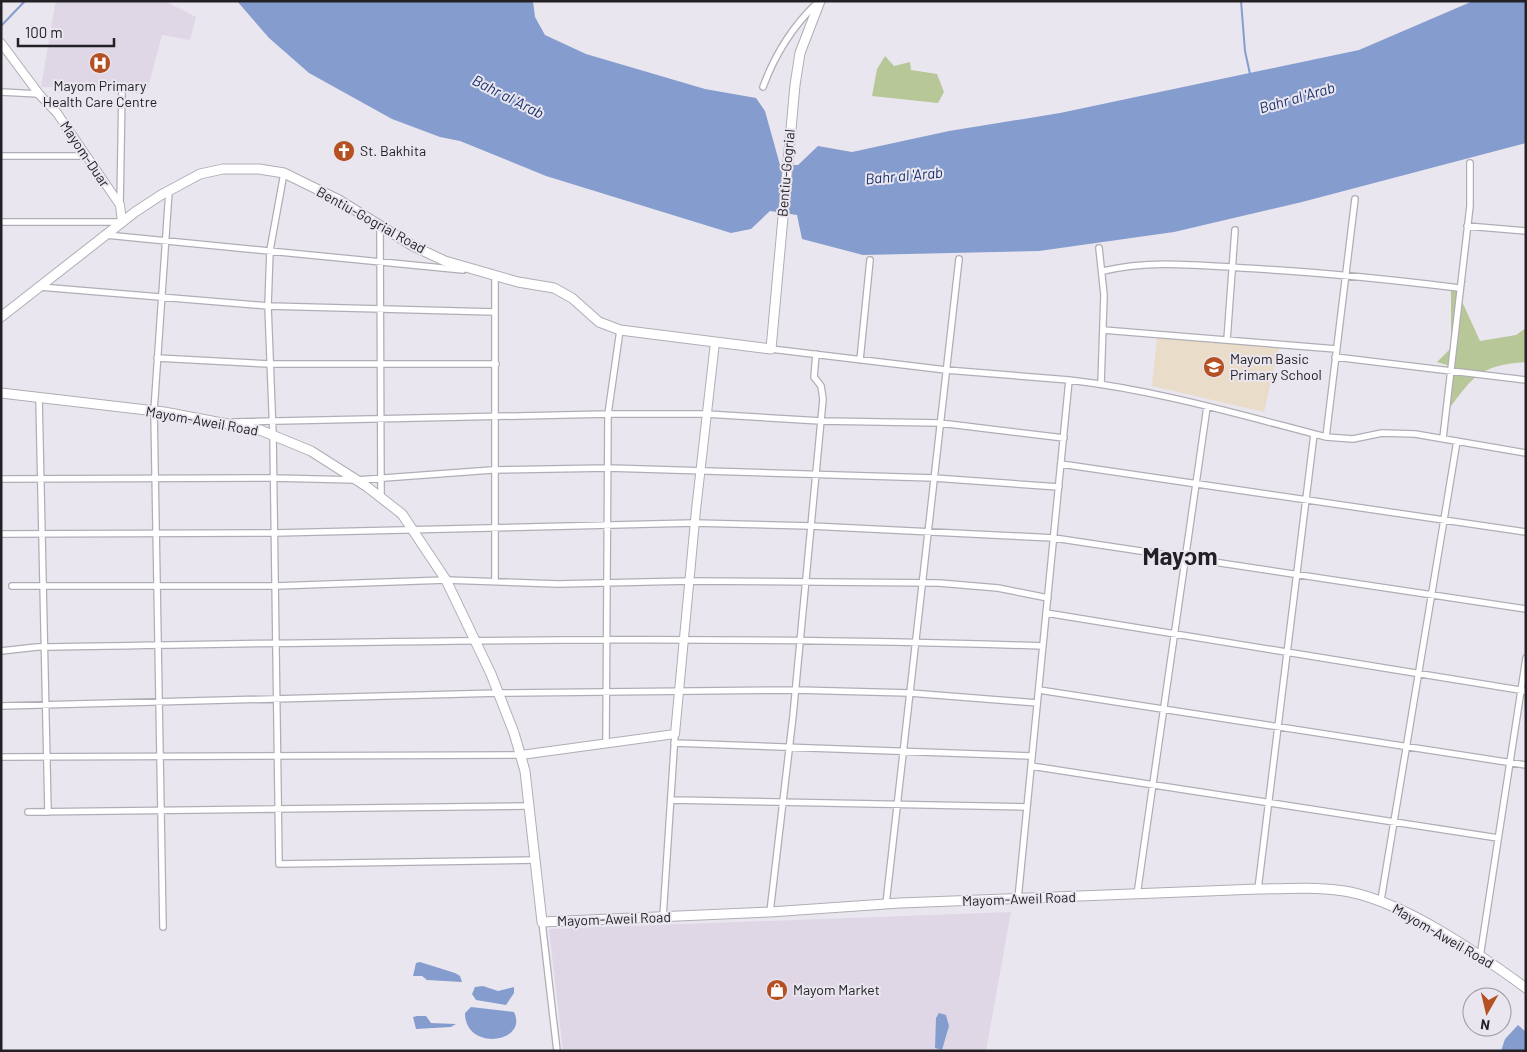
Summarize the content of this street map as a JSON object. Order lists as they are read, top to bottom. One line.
{"streets":{"main road":["Bentiu-Gogrial","Bentiu-Gogrial Road","Mayom-Aweil Road"],"street":["Mayom-Duar"]},"crossings":[["Mayom-Duar","Bentiu-Gogrial Road"],["Bentiu-Gogrial","Bentiu-Gogrial Road"]],"districts":["Mayɔm"],"water":["Bahr al 'Arab"],"places":{"hospital":["Mayom Primary Health Care Centre"],"church":["St. Bakhita"],"school or university":["Mayom Basic Primary School"],"shop":["Mayom Market"]},"scale_bar":"100 m","north":"bottom"}
